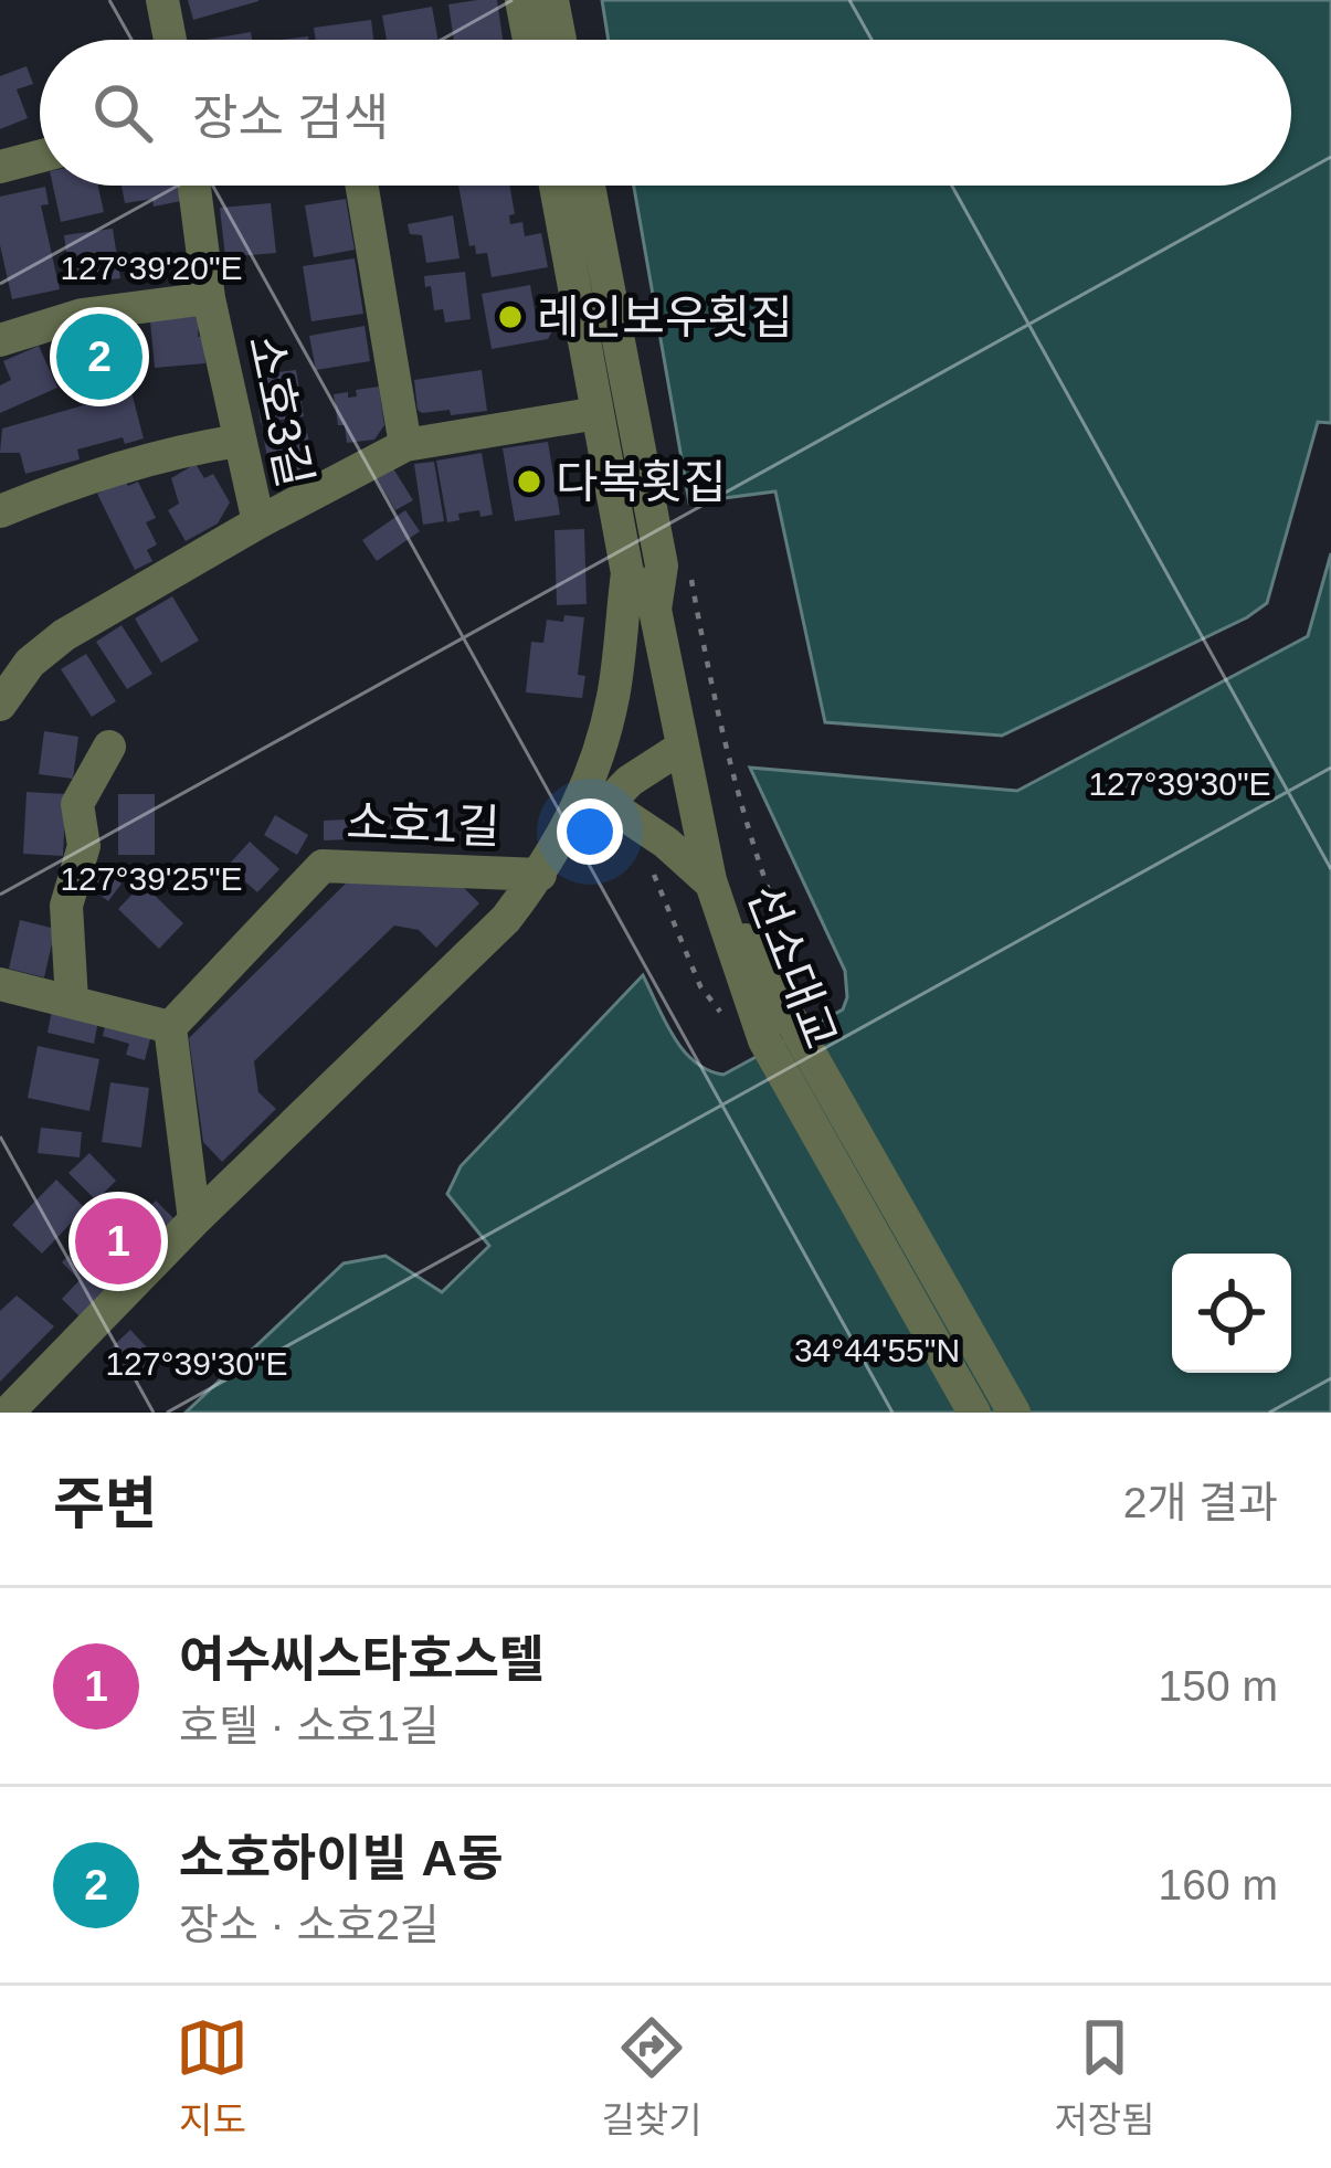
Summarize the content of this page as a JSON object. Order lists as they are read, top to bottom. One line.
{"streets":{"street":["소호3길","소호1길","선소대교"]},"places":["레인보우횟집","다복횟집"],"page":{"search":"장소 검색","pins":["2","1"],"heading":["주변","2개 결과"],"list":[{"mark":"1","name":"여수씨스타호스텔","note":"호텔 · 소호1길","value":"150 m"},{"mark":"2","name":"소호하이빌 A동","note":"장소 · 소호2길","value":"160 m"}],"nav":["지도","길찾기","저장됨"]},"coordinates":["127°39'20\"E","127°39'30\"E","127°39'25\"E","34°44'55\"N"]}
